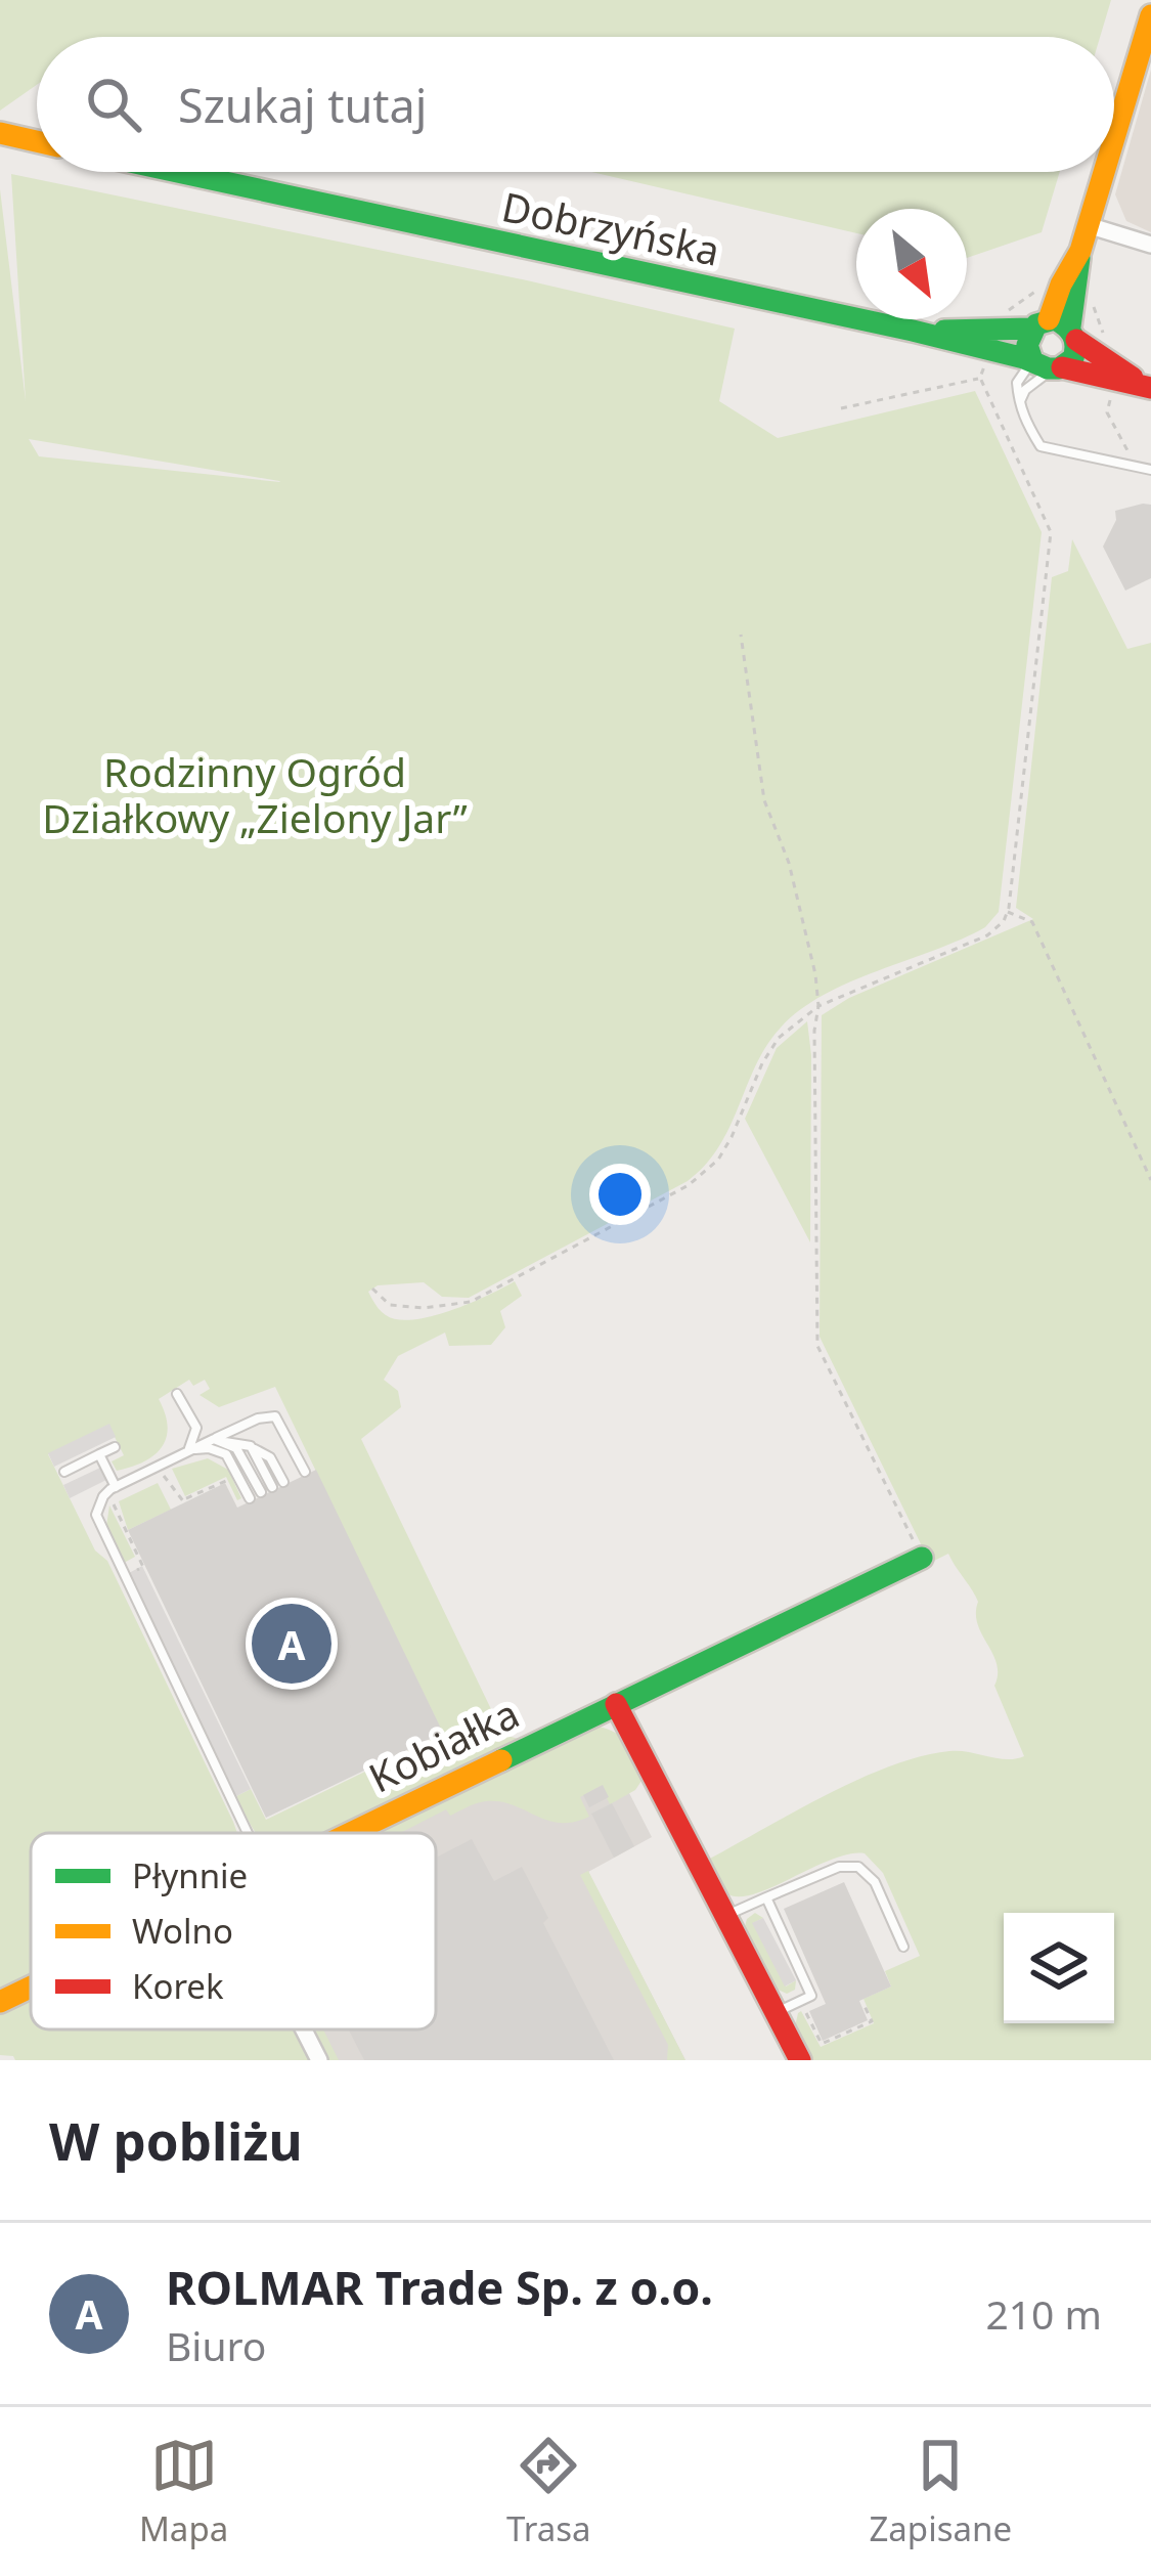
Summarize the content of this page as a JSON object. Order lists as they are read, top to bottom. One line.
{"streets":{"street":["Dobrzyńska","Kobiałka"]},"parks":["Rodzinny Ogród Działkowy „Zielony Jar”"],"legend":["Płynnie","Wolno","Korek"],"north":"bottom right","page":{"search":"Szukaj tutaj","pins":"A","heading":"W pobliżu","list":[{"mark":"A","name":"ROLMAR Trade Sp. z o.o.","note":"Biuro","value":"210 m"}],"nav":["Mapa","Trasa","Zapisane"]}}
